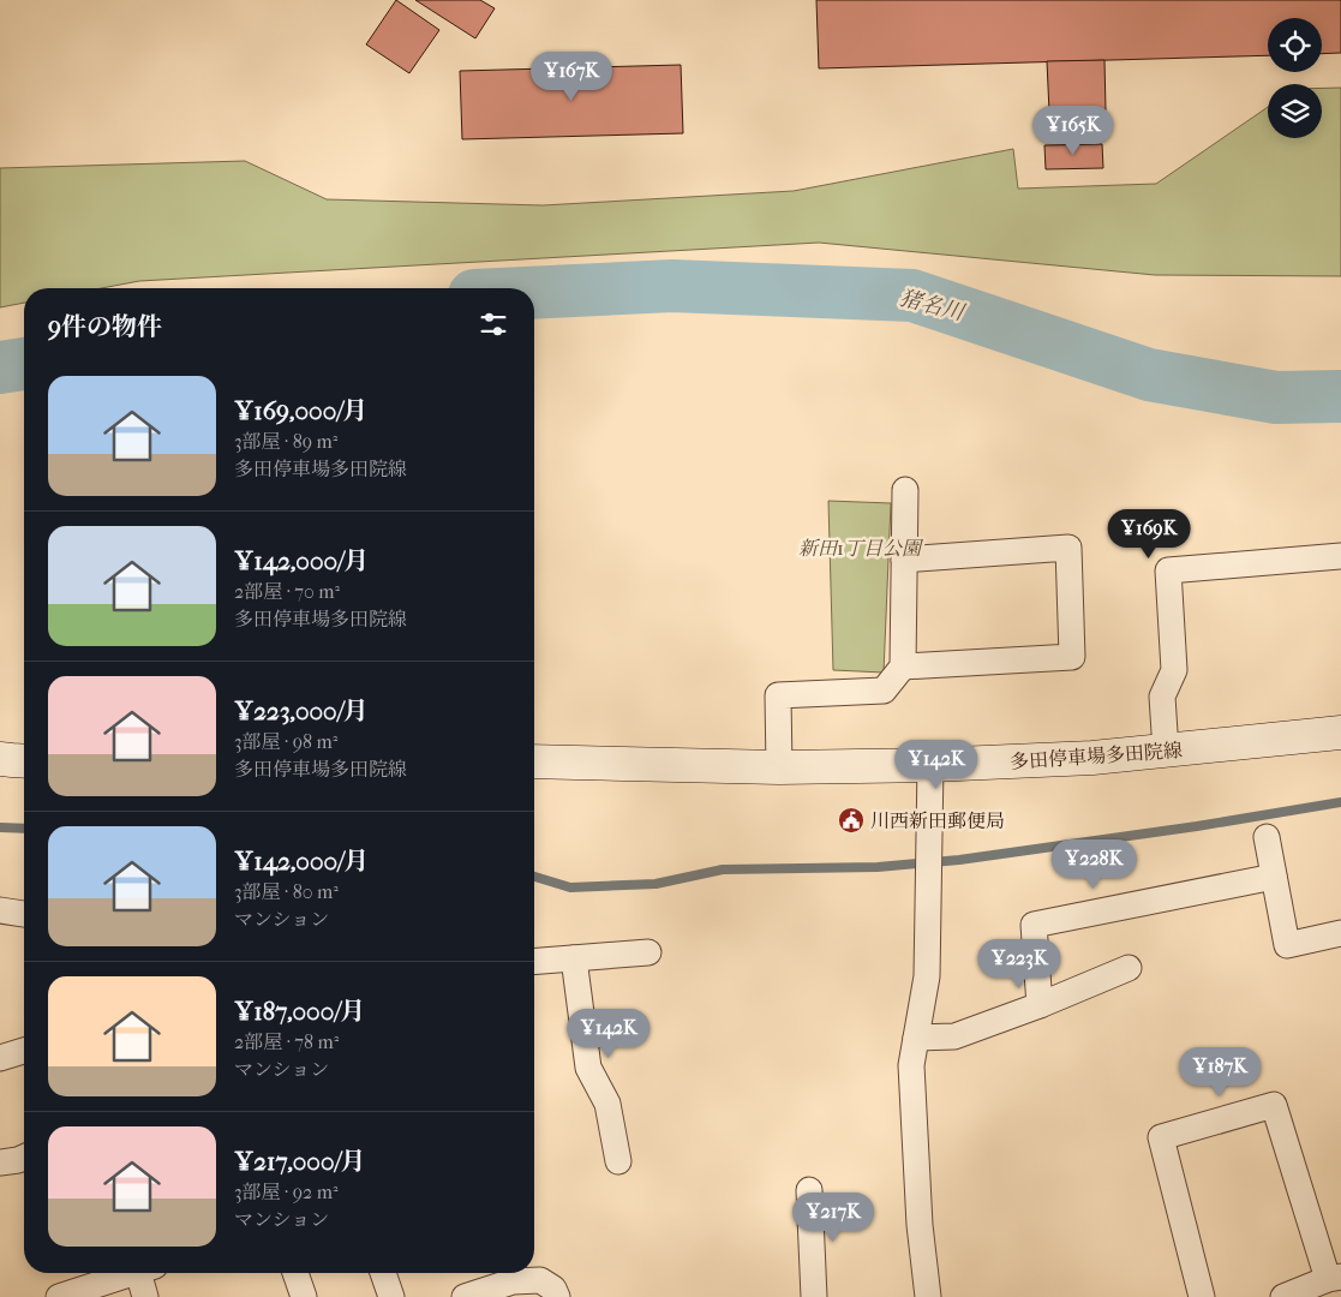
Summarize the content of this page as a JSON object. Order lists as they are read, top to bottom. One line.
{"streets":{"main road":["多田停車場多田院線"]},"water":["猪名川"],"parks":["新田1丁目公園"],"places":{"public building":["川西新田郵便局"]},"page":{"price":["¥167K","¥165K","¥169K","¥142K","¥228K","¥223K","¥142K","¥187K","¥217K"],"heading":"9件の物件","list":[{"name":"¥169,000/月","note":"3部屋 · 89 m² · 多田停車場多田院線"},{"name":"¥142,000/月","note":"2部屋 · 70 m² · 多田停車場多田院線"},{"name":"¥223,000/月","note":"3部屋 · 98 m² · 多田停車場多田院線"},{"name":"¥142,000/月","note":"3部屋 · 80 m² · マンション"},{"name":"¥187,000/月","note":"2部屋 · 78 m² · マンション"},{"name":"¥217,000/月","note":"3部屋 · 92 m² · マンション"}]}}
